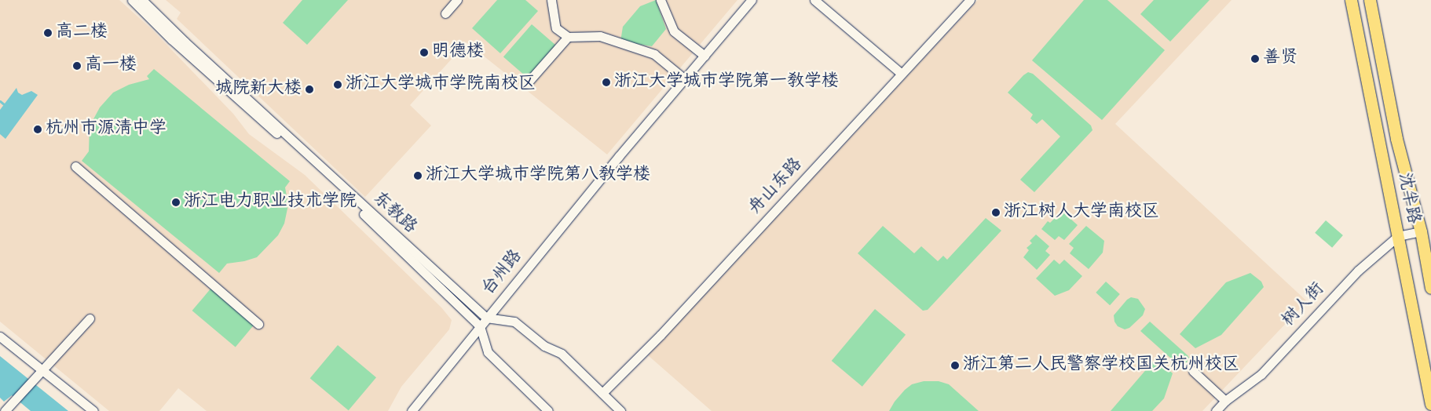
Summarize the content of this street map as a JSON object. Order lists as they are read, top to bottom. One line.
{"streets":{"main road":["沈半路"],"street":["舟山东路","东教路","台州路","树人街"]},"crossings":[["沈半路","树人街"],["东教路","台州路"]],"places":["高二楼","明德楼","善贤","高一楼","浙江大学城市学院第一教学楼","浙江大学城市学院南校区","城院新大楼","杭州市源清中学","浙江大学城市学院第八教学楼","浙江电力职业技术学院","浙江树人大学南校区","浙江第二人民警察学校国关杭州校区"]}
